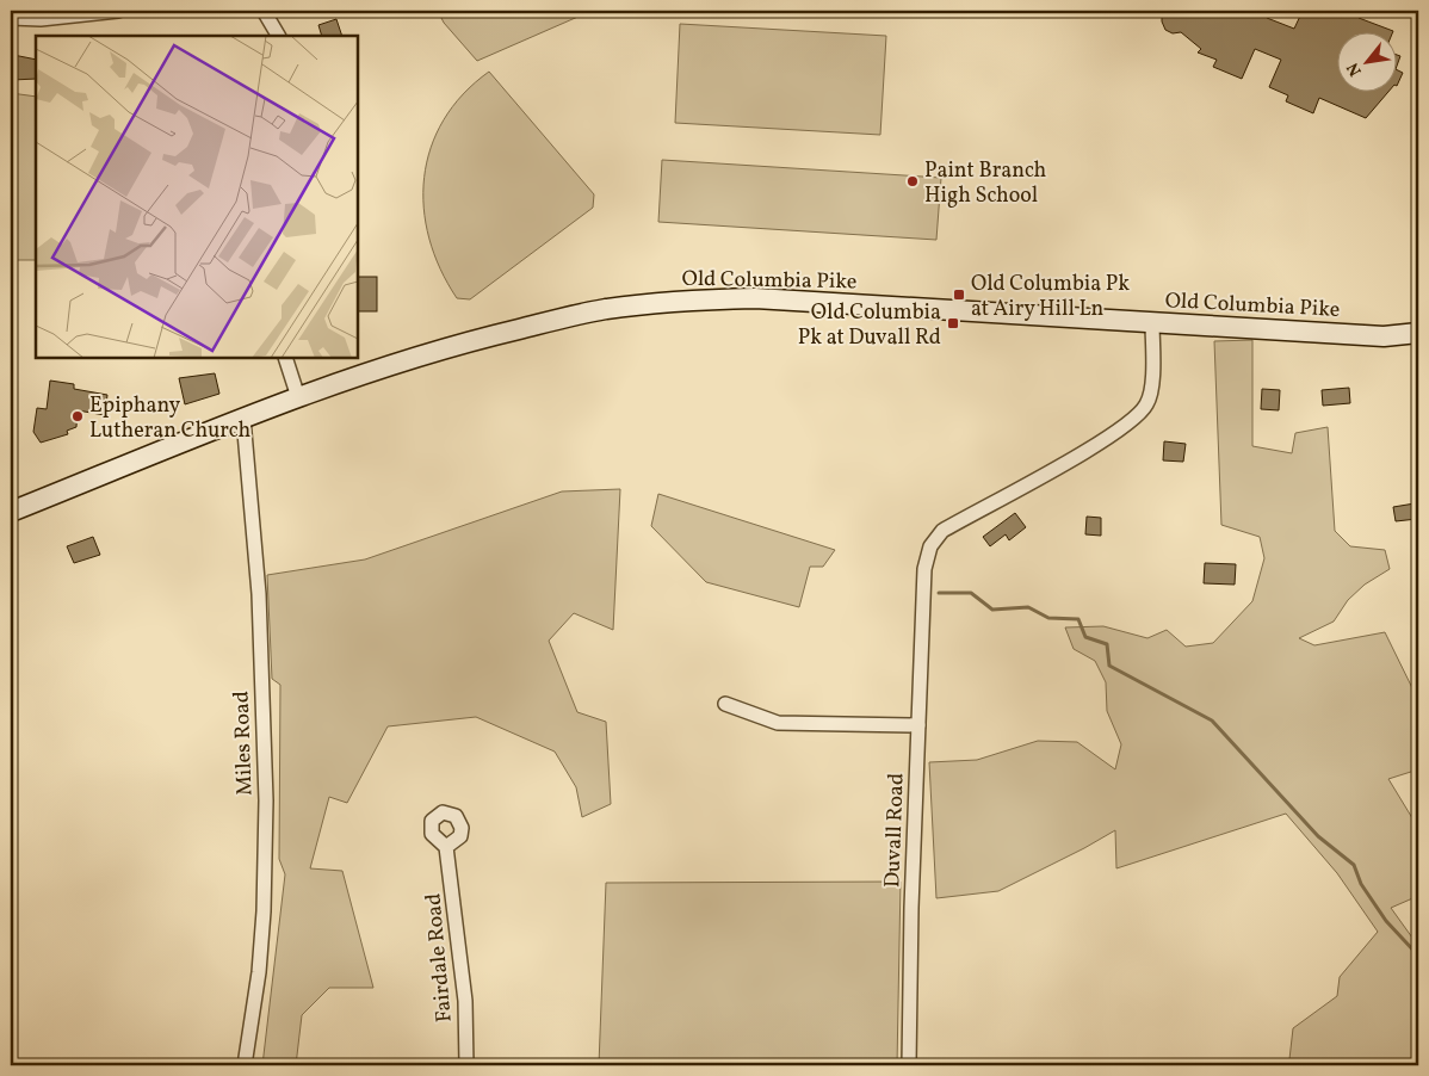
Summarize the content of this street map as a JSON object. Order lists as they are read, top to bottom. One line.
{"streets":{"main road":["Old Columbia Pike"],"street":["Miles Road","Duvall Road","Fairdale Road"]},"crossings":[["Old Columbia Pike","Miles Road"],["Old Columbia Pike","Duvall Road"]],"places":{"other":["Paint Branch High School","Epiphany Lutheran Church"],"transit":["Old Columbia Pk at Airy Hill Ln","Old Columbia Pk at Duvall Rd"]},"north":"bottom left"}
